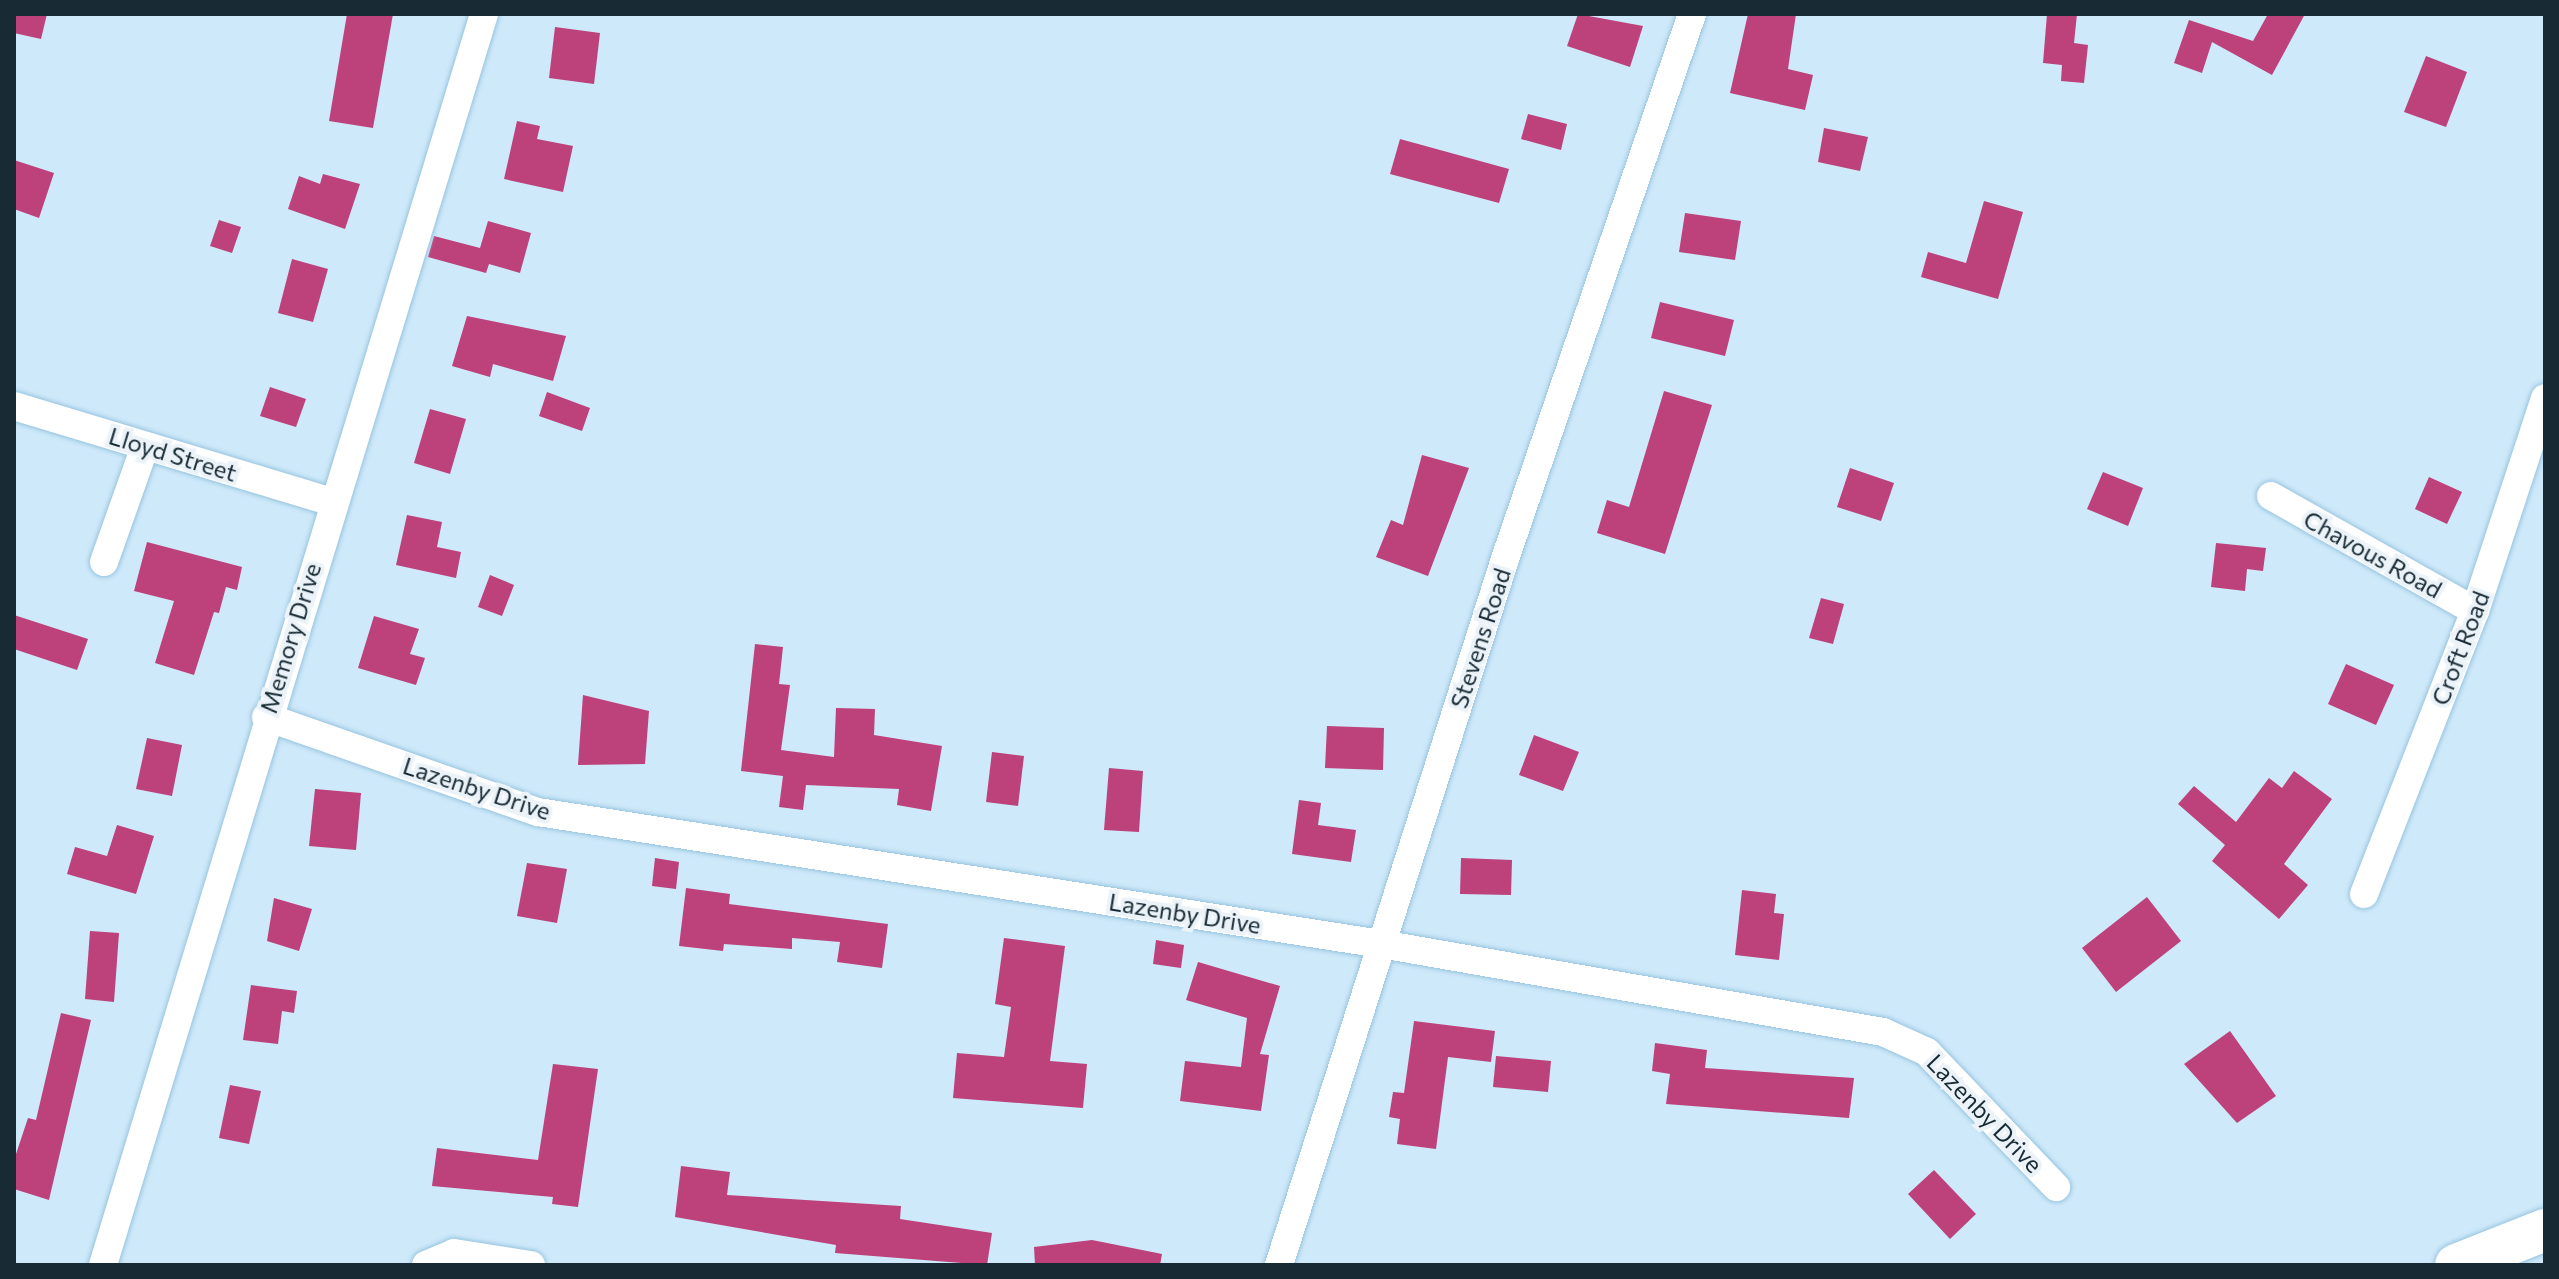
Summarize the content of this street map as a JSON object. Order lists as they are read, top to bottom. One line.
{"streets":{"street":["Lloyd Street","Chavous Road","Memory Drive","Stevens Road","Croft Road","Lazenby Drive"]},"crossings":[["Lloyd Street","Memory Drive"],["Chavous Road","Croft Road"],["Memory Drive","Lazenby Drive"],["Stevens Road","Lazenby Drive"]]}
